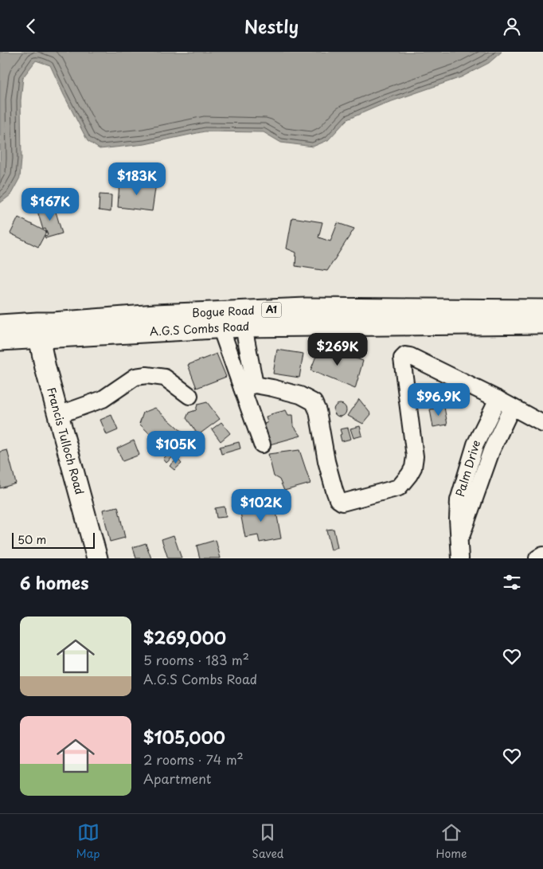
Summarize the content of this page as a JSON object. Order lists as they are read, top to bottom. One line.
{"streets":{"main road":["A1","Bogue Road","A.G.S Combs Road","Francis Tulloch Road"],"street":["Palm Drive"]},"crossings":[["Bogue Road","A.G.S Combs Road"],["Bogue Road","Francis Tulloch Road"],["A.G.S Combs Road","Francis Tulloch Road"]],"scale_bar":"50 m","page":{"header":"Nestly","price":["$183K","$167K","$269K","$96.9K","$105K","$102K"],"scale":"50 m","heading":"6 homes","list":[{"name":"$269,000","note":"5 rooms · 183 m² · A.G.S Combs Road"},{"name":"$105,000","note":"2 rooms · 74 m² · Apartment"}],"tabs":["Map","Saved","Home"]}}
